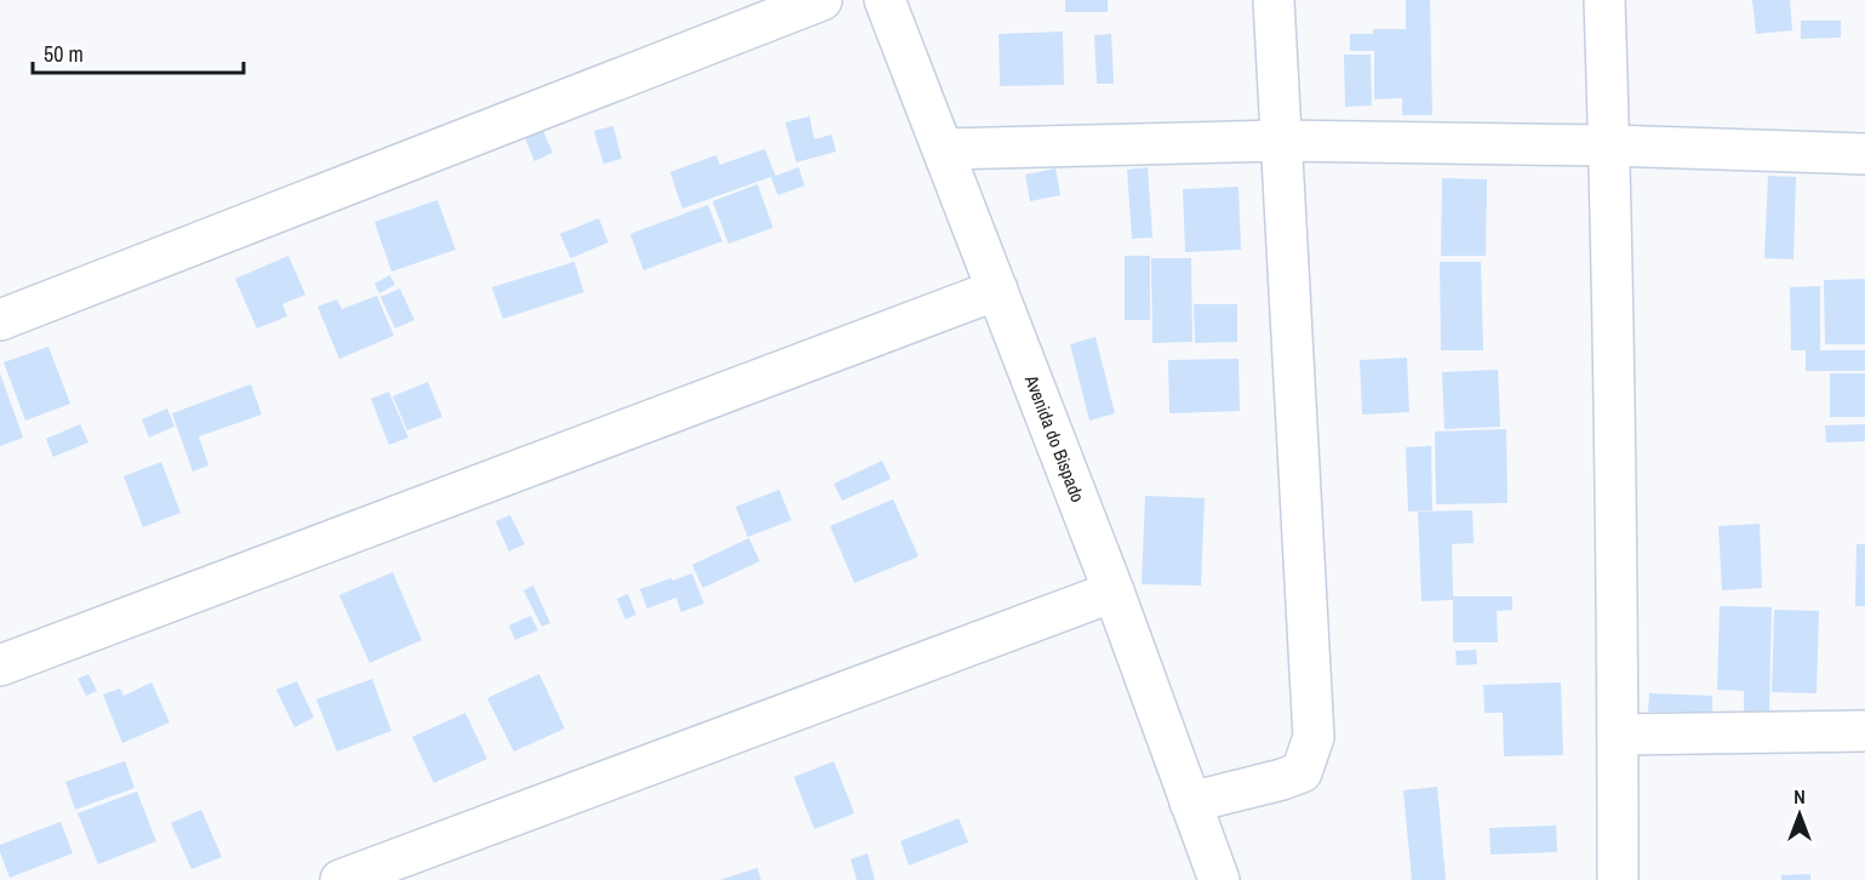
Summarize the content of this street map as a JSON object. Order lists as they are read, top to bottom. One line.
{"streets":{"street":["Avenida do Bispado"]},"scale_bar":"50 m","north":"top"}
